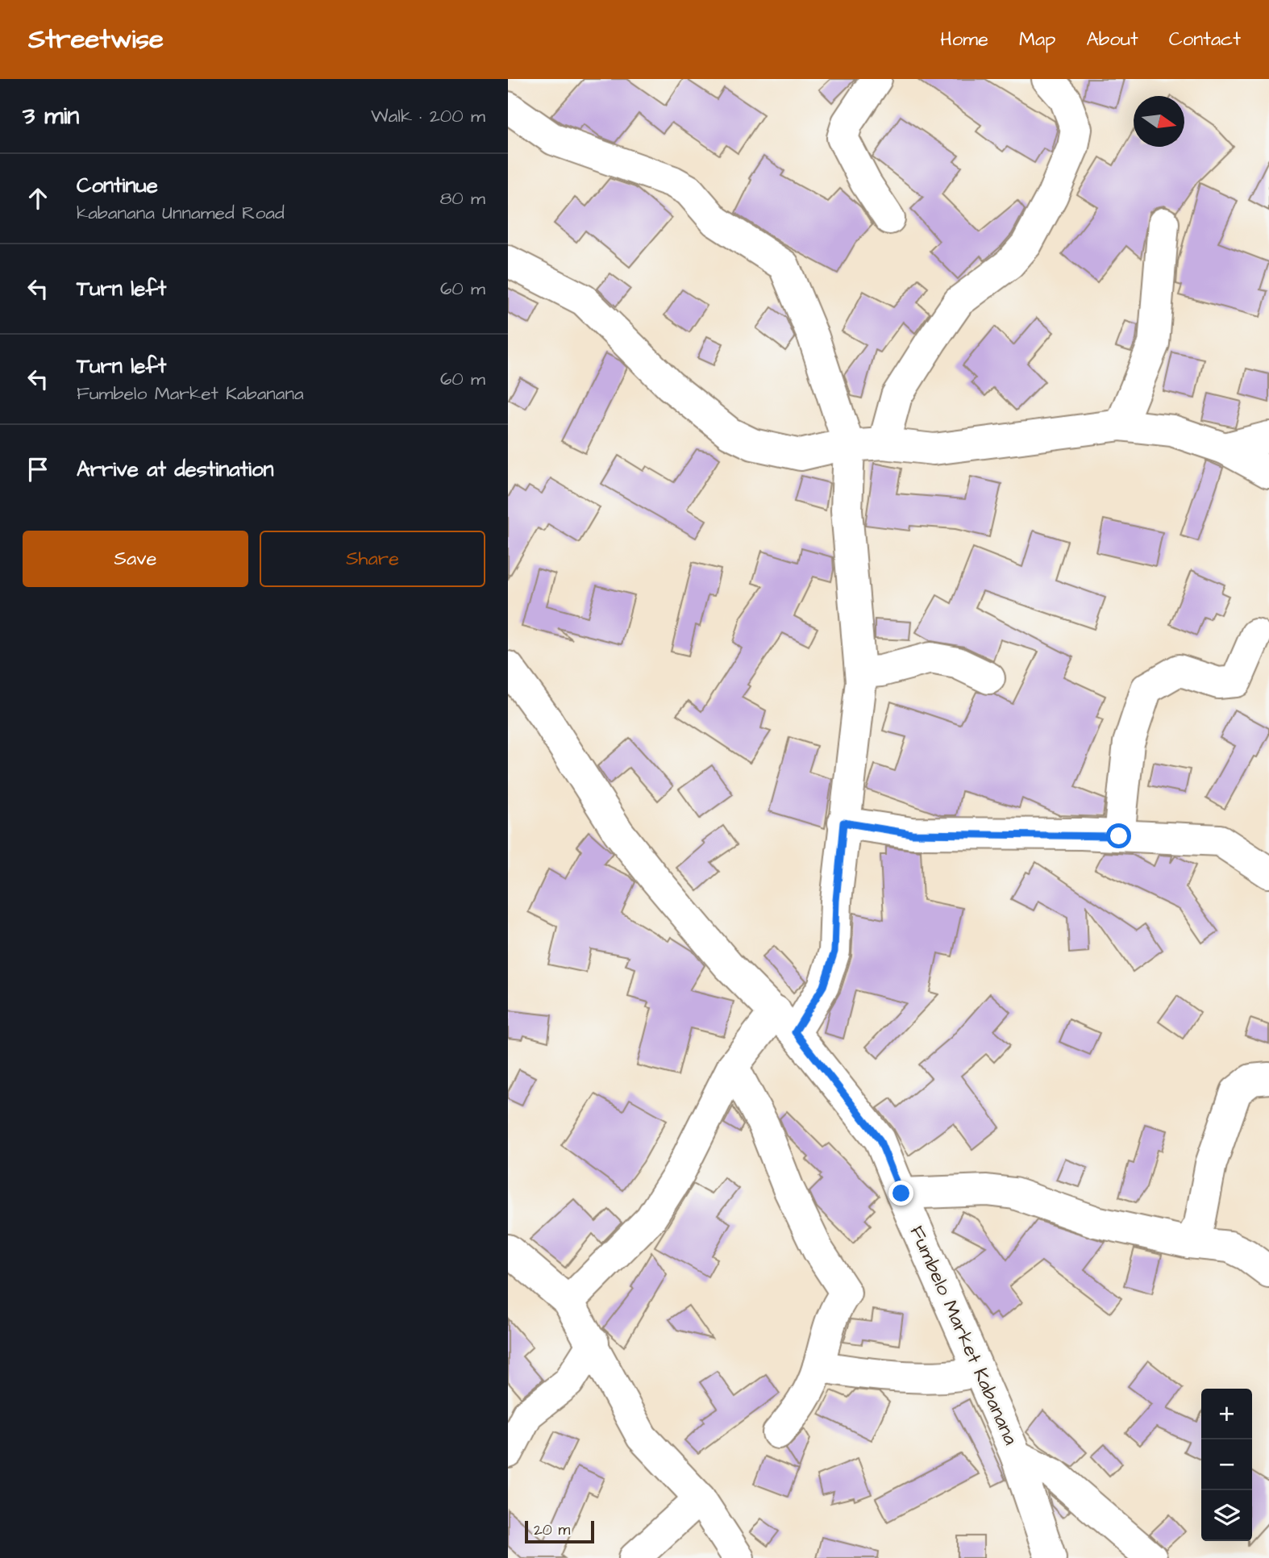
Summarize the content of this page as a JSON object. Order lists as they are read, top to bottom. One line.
{"streets":{"street":["Fumbelo Market Kabanana"]},"scale_bar":"20 m","north":"right","page":{"header":"Streetwise","nav":["Home","Map","About","Contact"],"heading":["3 min","Walk · 200 m"],"list":[["Continue","kabanana Unnamed Road","80 m"],["Turn left","60 m"],["Turn left","Fumbelo Market Kabanana","60 m"],"Arrive at destination"],"buttons":["Save","Share"],"map_buttons":["+","−"],"scale":"20 m"}}
